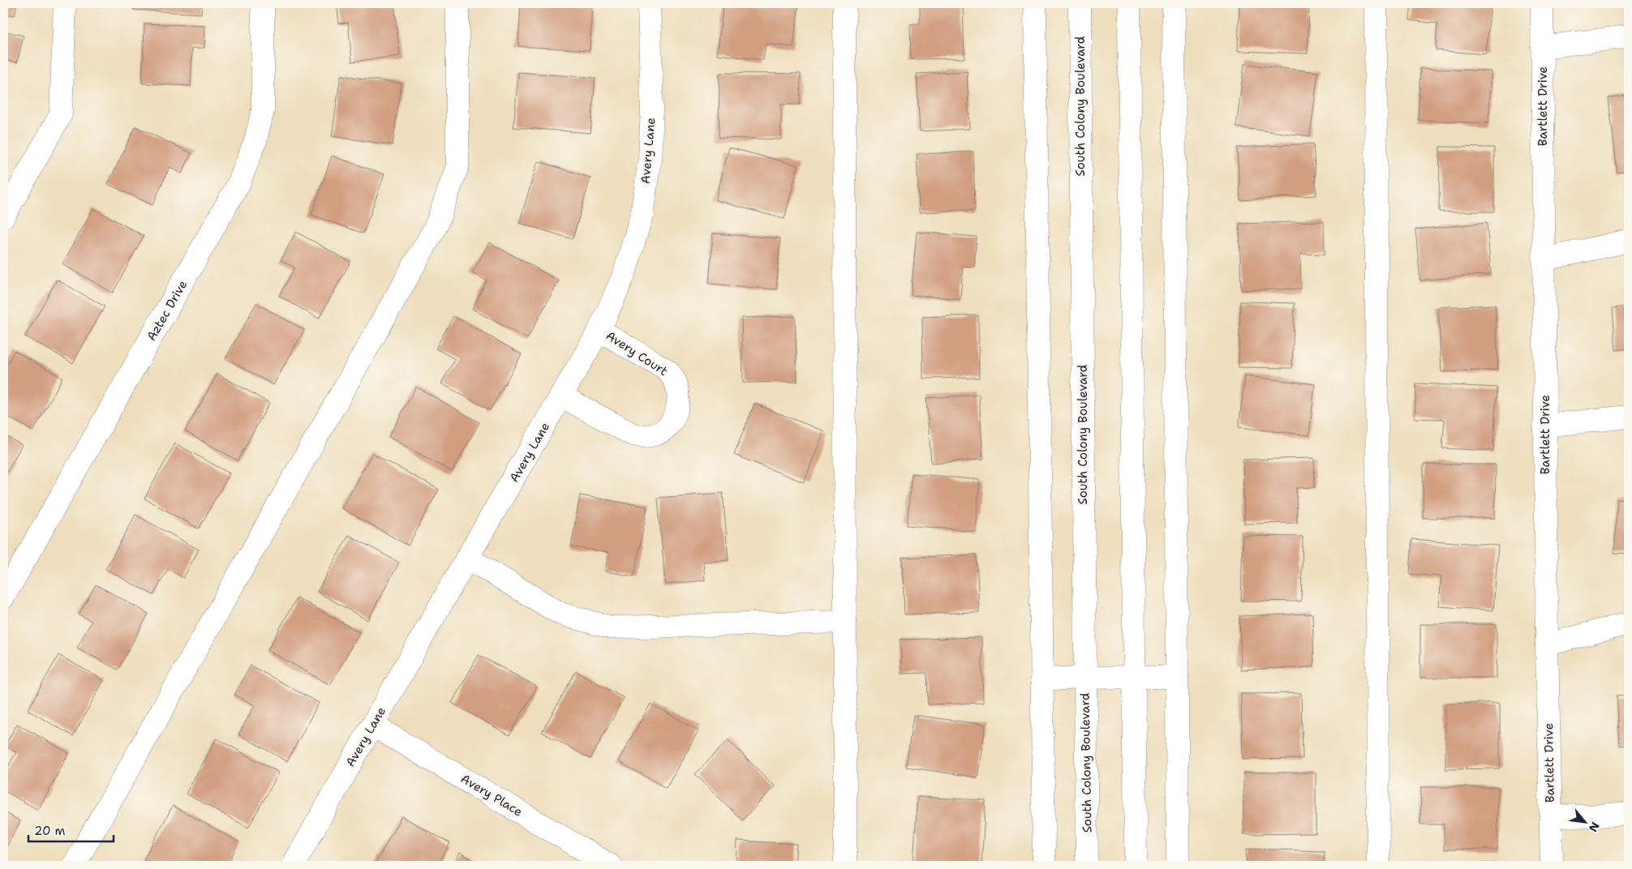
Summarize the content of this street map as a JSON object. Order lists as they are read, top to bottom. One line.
{"streets":{"street":["South Colony Boulevard","Bartlett Drive","Avery Lane","Aztec Drive","Avery Court","Avery Place"]},"crossings":[["Avery Lane","Avery Court"],["Avery Lane","Avery Place"]],"scale_bar":"20 m","north":"bottom right"}
